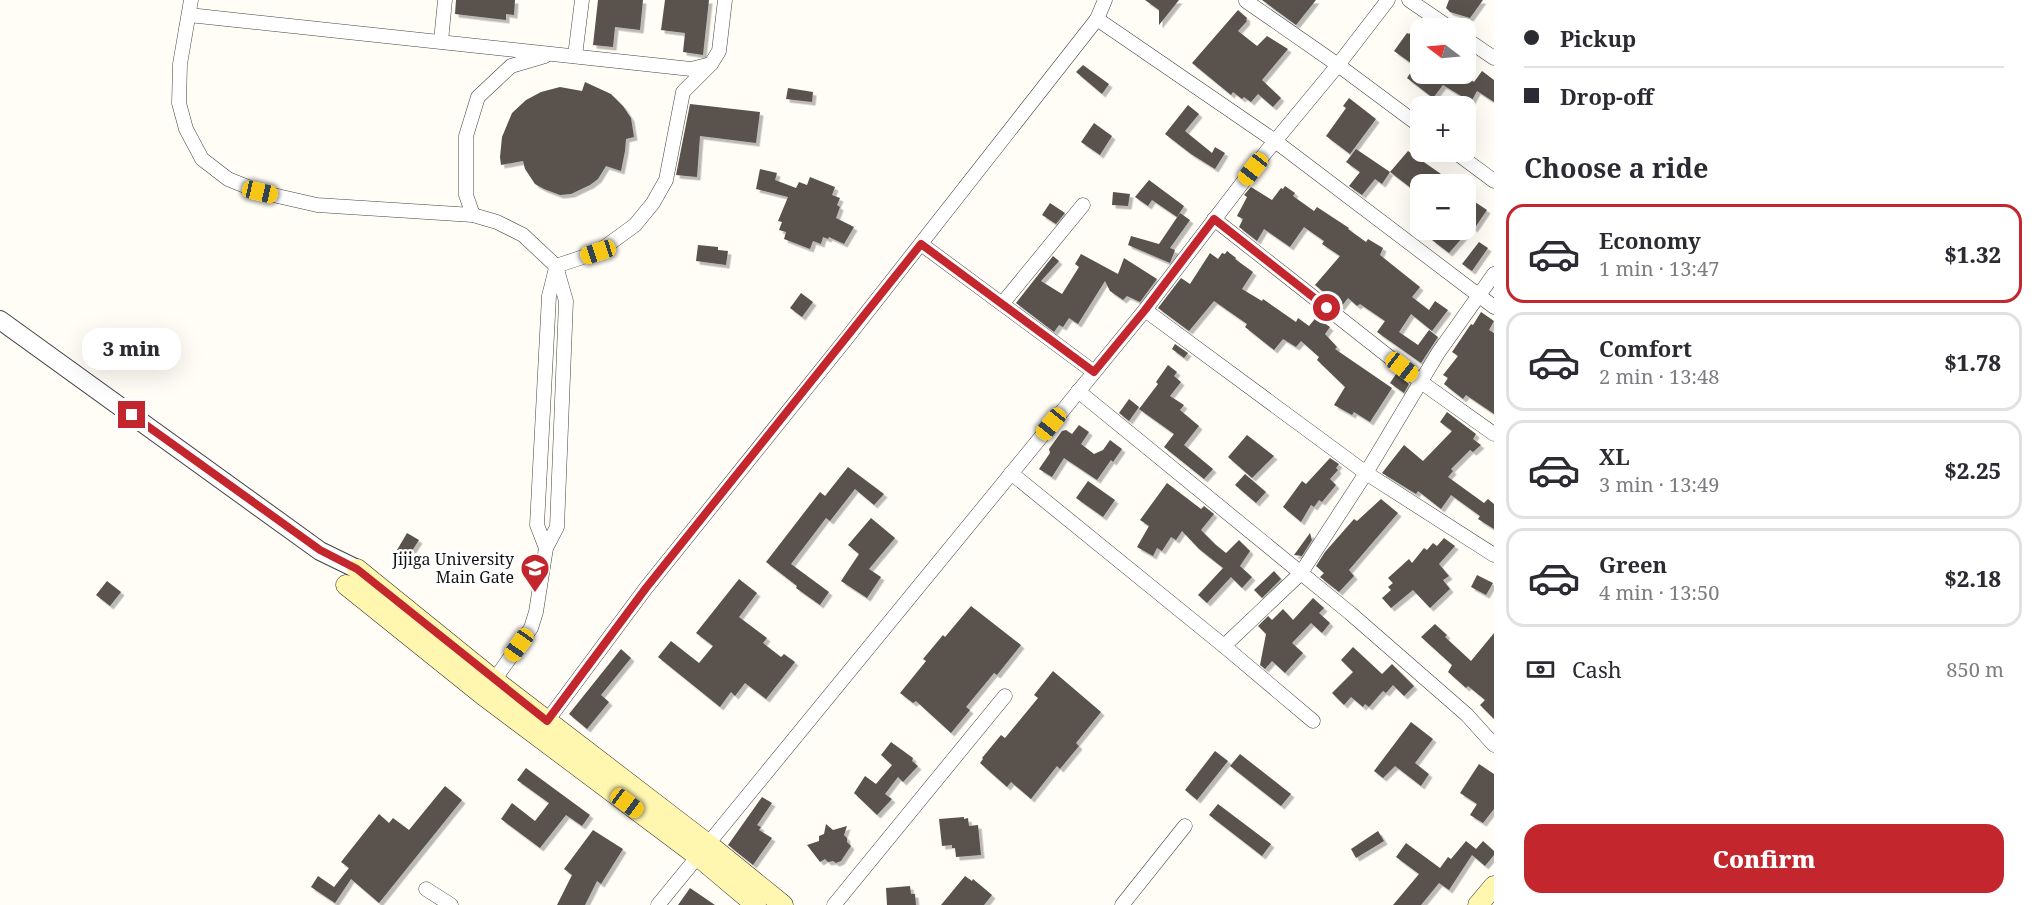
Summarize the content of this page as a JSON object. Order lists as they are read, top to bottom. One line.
{"places":{"school or university":["Jijiga University Main Gate"]},"north":"left","page":{"banner":["Pickup","Drop-off"],"map_buttons":["+","−"],"heading":"Choose a ride","list":[{"name":"Economy","note":"1 min · 13:47","value":"$1.32"},{"name":"Comfort","note":"2 min · 13:48","value":"$1.78"},{"name":"XL","note":"3 min · 13:49","value":"$2.25"},{"name":"Green","note":"4 min · 13:50","value":"$2.18"}],"bubble":"3 min","pay":["Cash","850 m"],"buttons":"Confirm"}}
